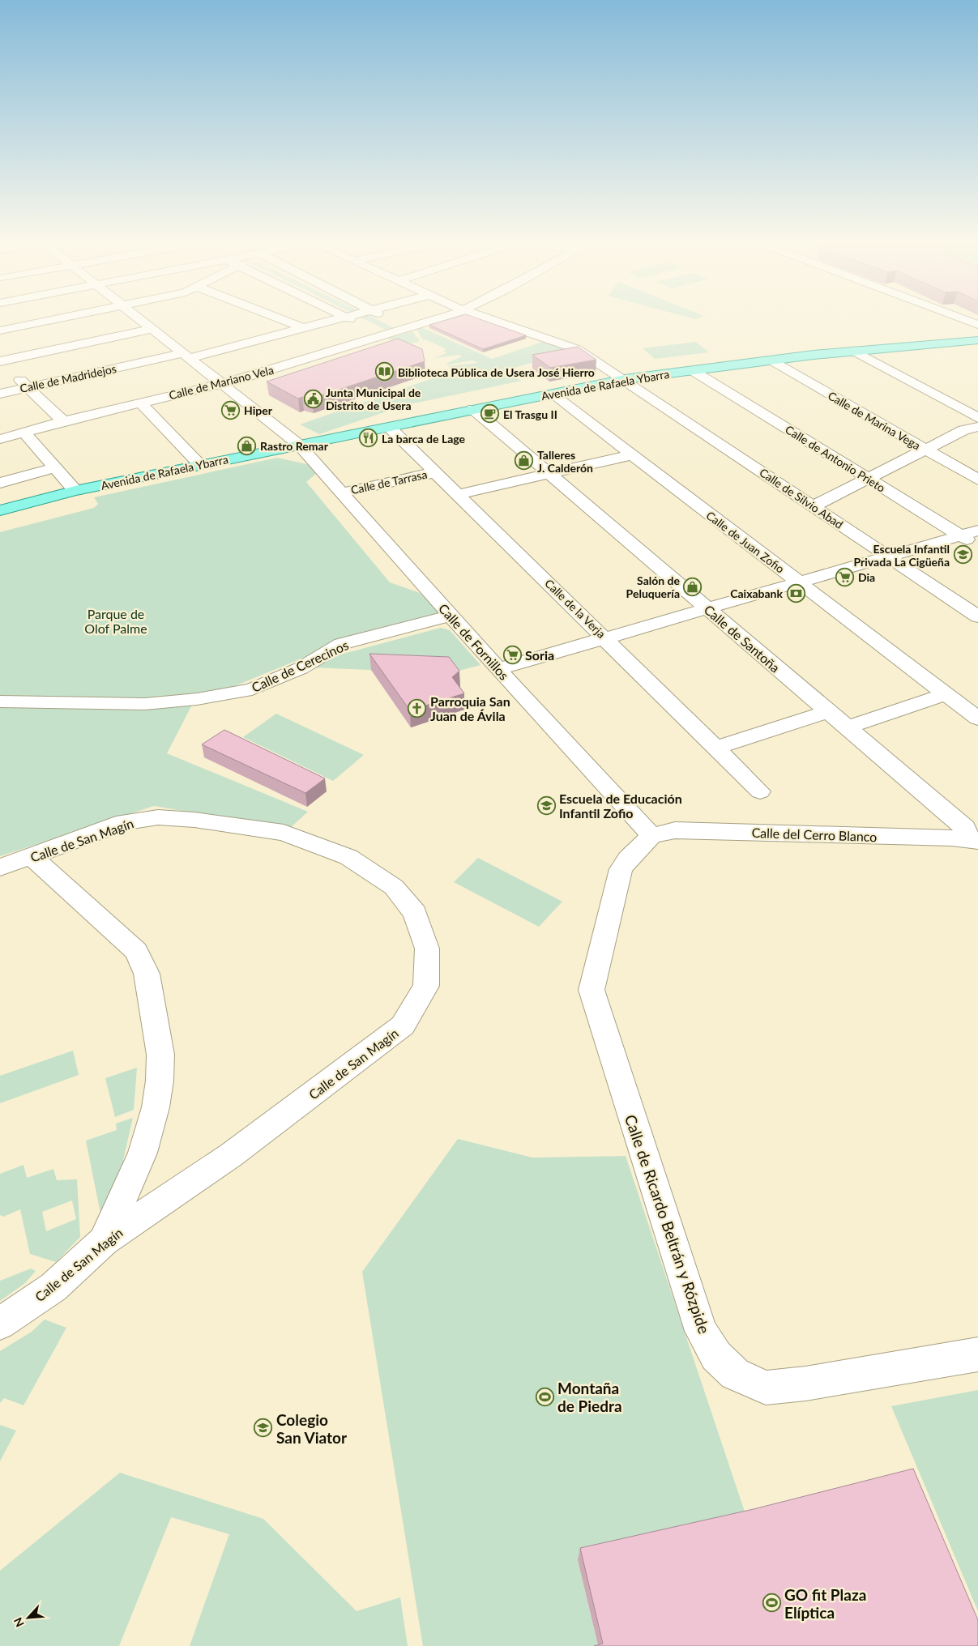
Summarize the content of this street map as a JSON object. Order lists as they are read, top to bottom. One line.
{"streets":{"main road":["Avenida de Rafaela Ybarra"],"street":["Calle de Madridejos","Calle de Mariano Vela","Calle de Marina Vega","Calle de Antonio Prieto","Calle de Tarrasa","Calle de Silvio Abad","Calle de Juan Zofio","Calle de la Verja","Calle de Santoña","Calle de Fornillos","Calle de Cerecinos","Calle del Cerro Blanco","Calle de San Magín","Calle de Ricardo Beltrán y Rózpide"]},"crossings":[["Calle de Madridejos","Calle de Fornillos"],["Calle de Mariano Vela","Calle de Fornillos"],["Avenida de Rafaela Ybarra","Calle de Marina Vega"],["Avenida de Rafaela Ybarra","Calle de Antonio Prieto"],["Avenida de Rafaela Ybarra","Calle de Silvio Abad"],["Avenida de Rafaela Ybarra","Calle de Juan Zofio"],["Avenida de Rafaela Ybarra","Calle de la Verja"],["Avenida de Rafaela Ybarra","Calle de Santoña"],["Avenida de Rafaela Ybarra","Calle de Fornillos"],["Calle de Tarrasa","Calle de la Verja"],["Calle de Tarrasa","Calle de Fornillos"],["Calle de Santoña","Calle del Cerro Blanco"],["Calle de Fornillos","Calle de Cerecinos"],["Calle de Fornillos","Calle del Cerro Blanco"],["Calle de Fornillos","Calle de Ricardo Beltrán y Rózpide"],["Calle del Cerro Blanco","Calle de Ricardo Beltrán y Rózpide"]],"parks":["Parque de Olof Palme"],"places":{"library":["Biblioteca Pública de Usera José Hierro"],"public building":["Junta Municipal de Distrito de Usera"],"supermarket":["Hiper","Dia","Soria"],"cafe":["El Trasgu II"],"restaurant":["La barca de Lage"],"shop":["Rastro Remar","Talleres J. Calderón","Salón de Peluquería"],"school or university":["Escuela Infantil Privada La Cigüeña","Escuela de Educación Infantil Zofio","Colegio San Viator"],"bank":["Caixabank"],"church":["Parroquia San Juan de Ávila"],"sports":["Montaña de Piedra","GO fit Plaza Elíptica"]},"north":"bottom left"}
